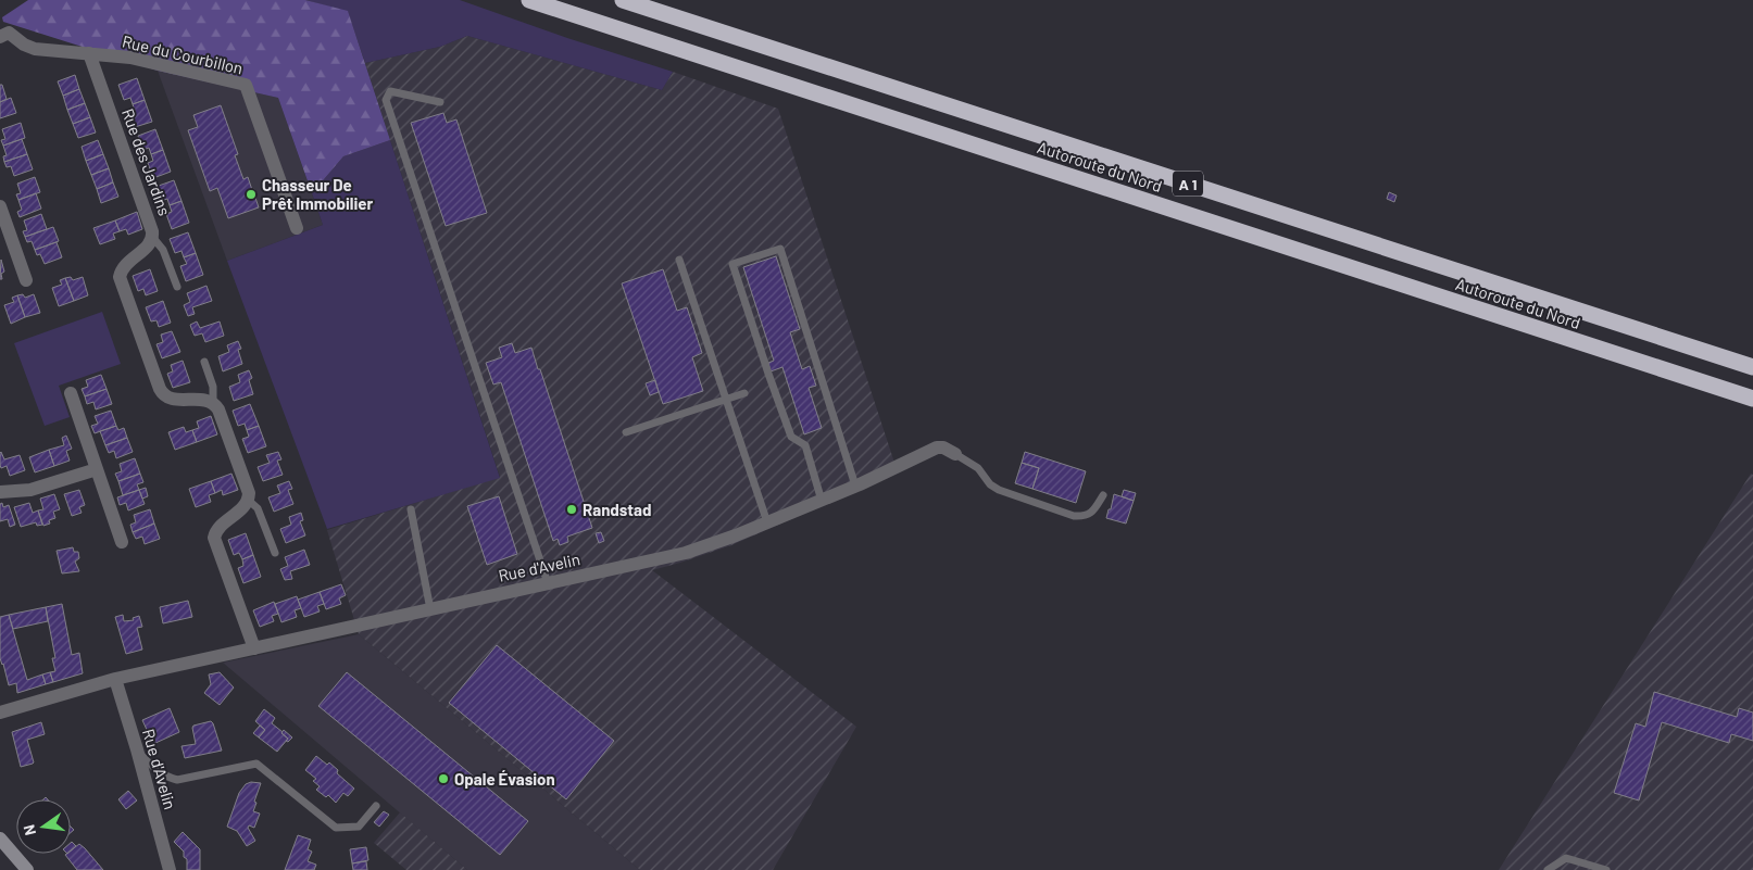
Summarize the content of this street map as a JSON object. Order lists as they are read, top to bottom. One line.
{"streets":{"highway":["Autoroute du Nord","A 1"],"street":["Rue du Courbillon","Rue des Jardins","Rue d'Avelin"]},"crossings":[["Rue du Courbillon","Rue des Jardins"]],"places":["Chasseur De Prêt Immobilier","Randstad","Opale Évasion"],"north":"left"}
